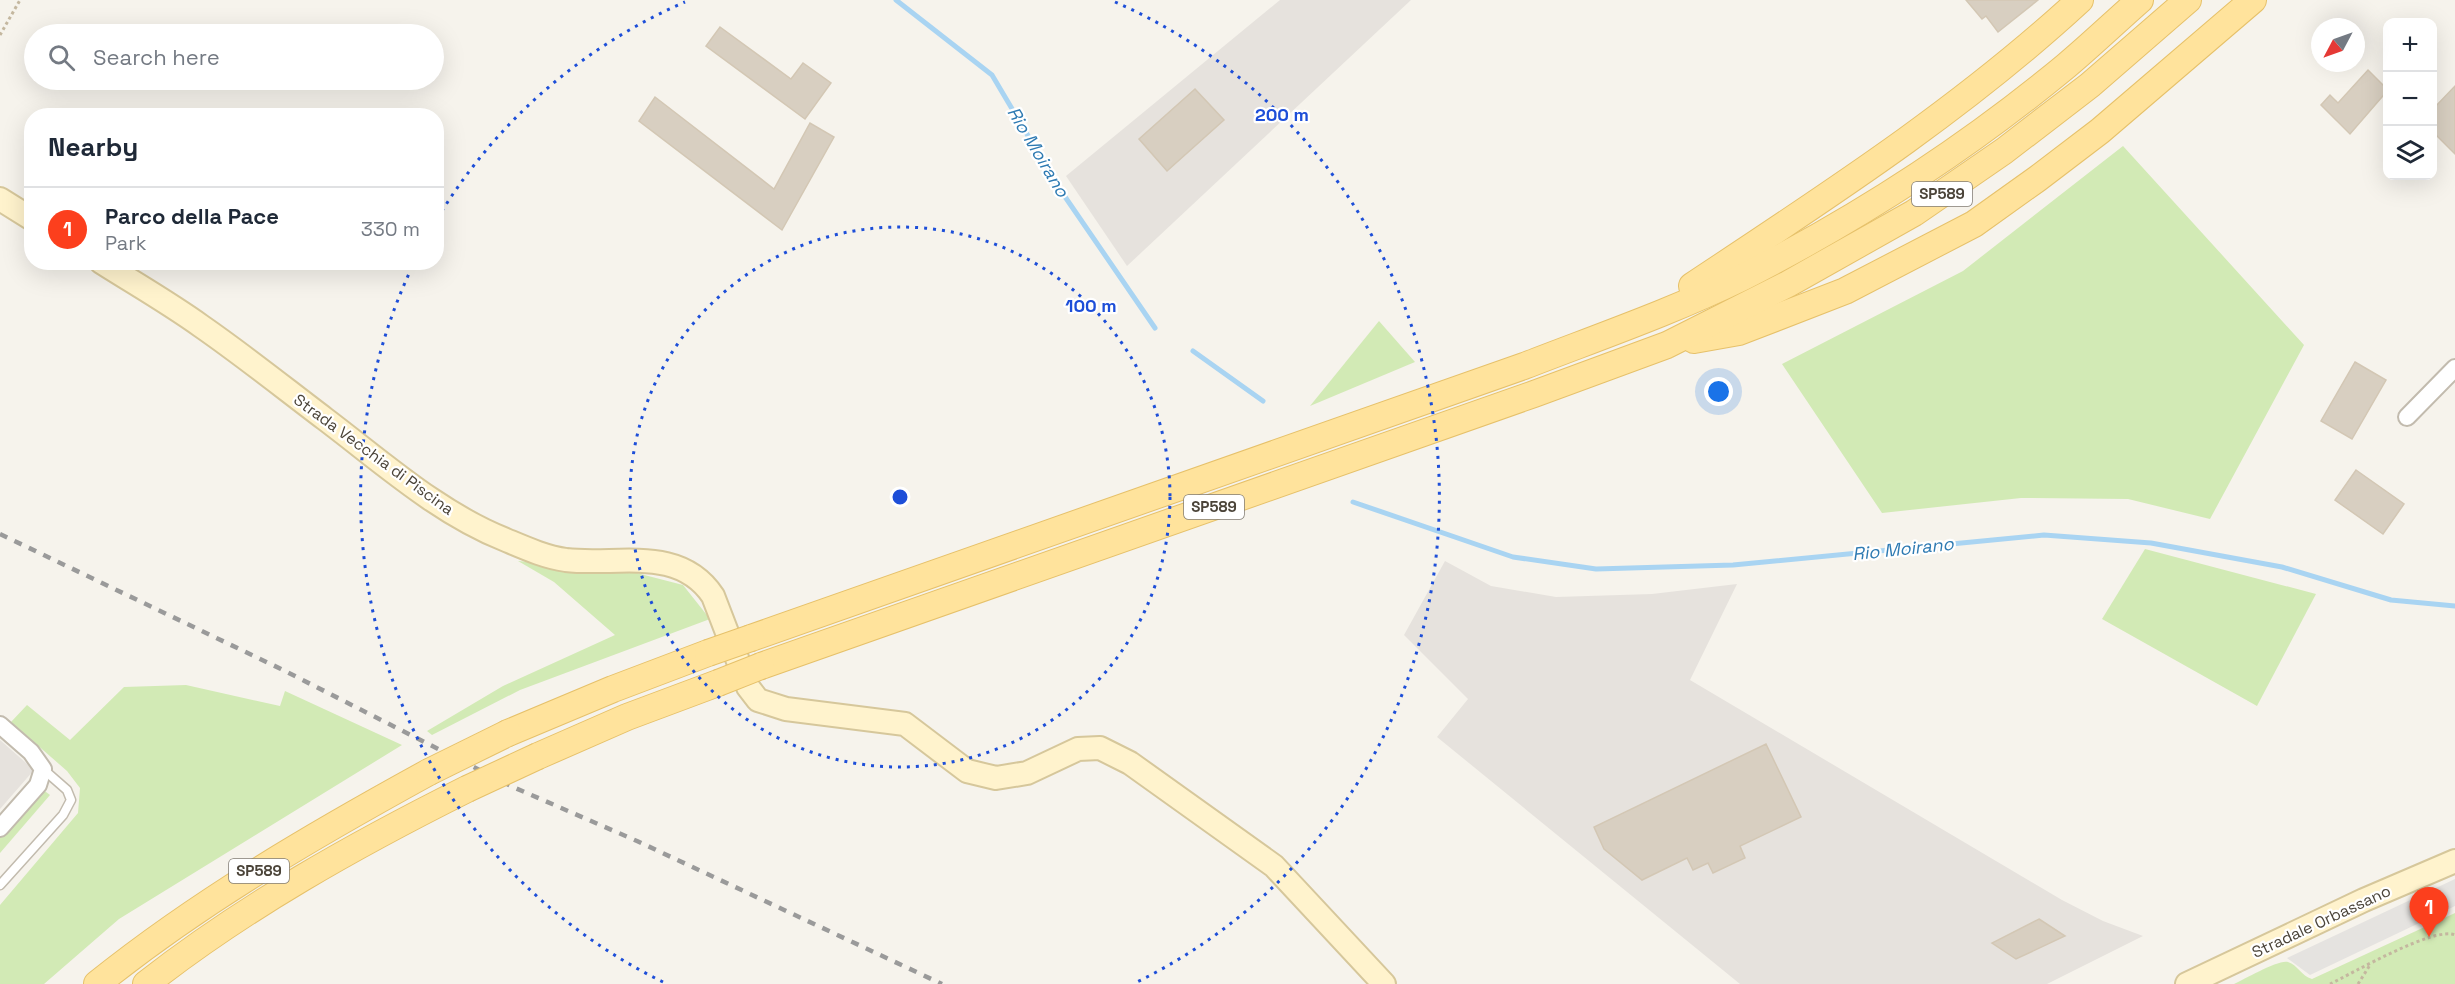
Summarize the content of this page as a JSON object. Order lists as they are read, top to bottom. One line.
{"streets":{"main road":["SP589"],"street":["Strada Vecchia di Piscina","Stradale Orbassano"]},"water":["Rio Moirano"],"north":"bottom left","page":{"map_buttons":["+","−"],"search":"Search here","heading":"Nearby","list":[{"mark":"1","name":"Parco della Pace","note":"Park","value":"330 m"}],"pins":"1"},"rings":["200 m","100 m"]}
